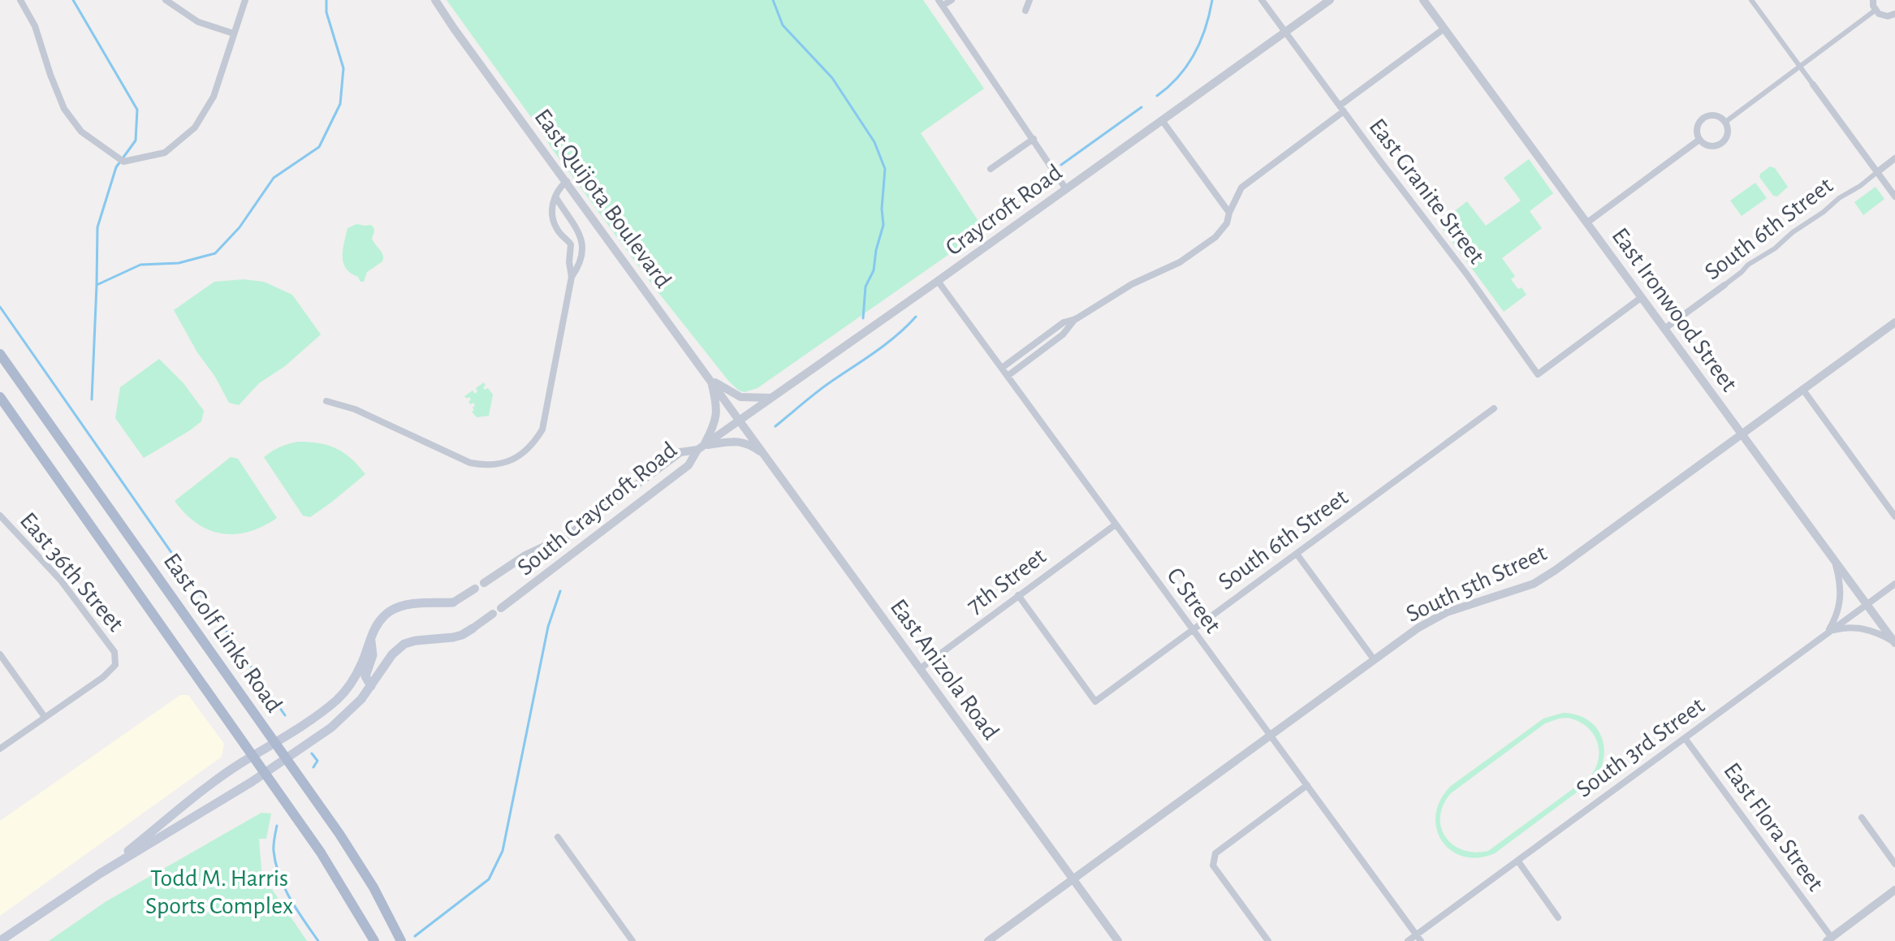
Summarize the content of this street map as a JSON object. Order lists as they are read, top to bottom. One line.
{"streets":{"main road":["East Golf Links Road"],"street":["East Granite Street","East Quijota Boulevard","Craycroft Road","South 6th Street","East Ironwood Street","South Craycroft Road","East 36th Street","7th Street","South 5th Street","C Street","East Anizola Road","South 3rd Street","East Flora Street"]},"crossings":[["East Granite Street","Craycroft Road"],["East Granite Street","East Ironwood Street"],["East Quijota Boulevard","Craycroft Road"],["East Quijota Boulevard","East Anizola Road"],["Craycroft Road","South Craycroft Road"],["Craycroft Road","C Street"],["Craycroft Road","East Anizola Road"],["South 6th Street","East Ironwood Street"],["South 6th Street","7th Street"],["South 6th Street","C Street"],["East Ironwood Street","South 5th Street"],["East Ironwood Street","South 3rd Street"],["7th Street","C Street"],["7th Street","East Anizola Road"],["South 5th Street","C Street"],["South 5th Street","East Anizola Road"],["C Street","South 3rd Street"],["South 3rd Street","East Flora Street"]],"parks":["Todd M. Harris Sports Complex"]}
